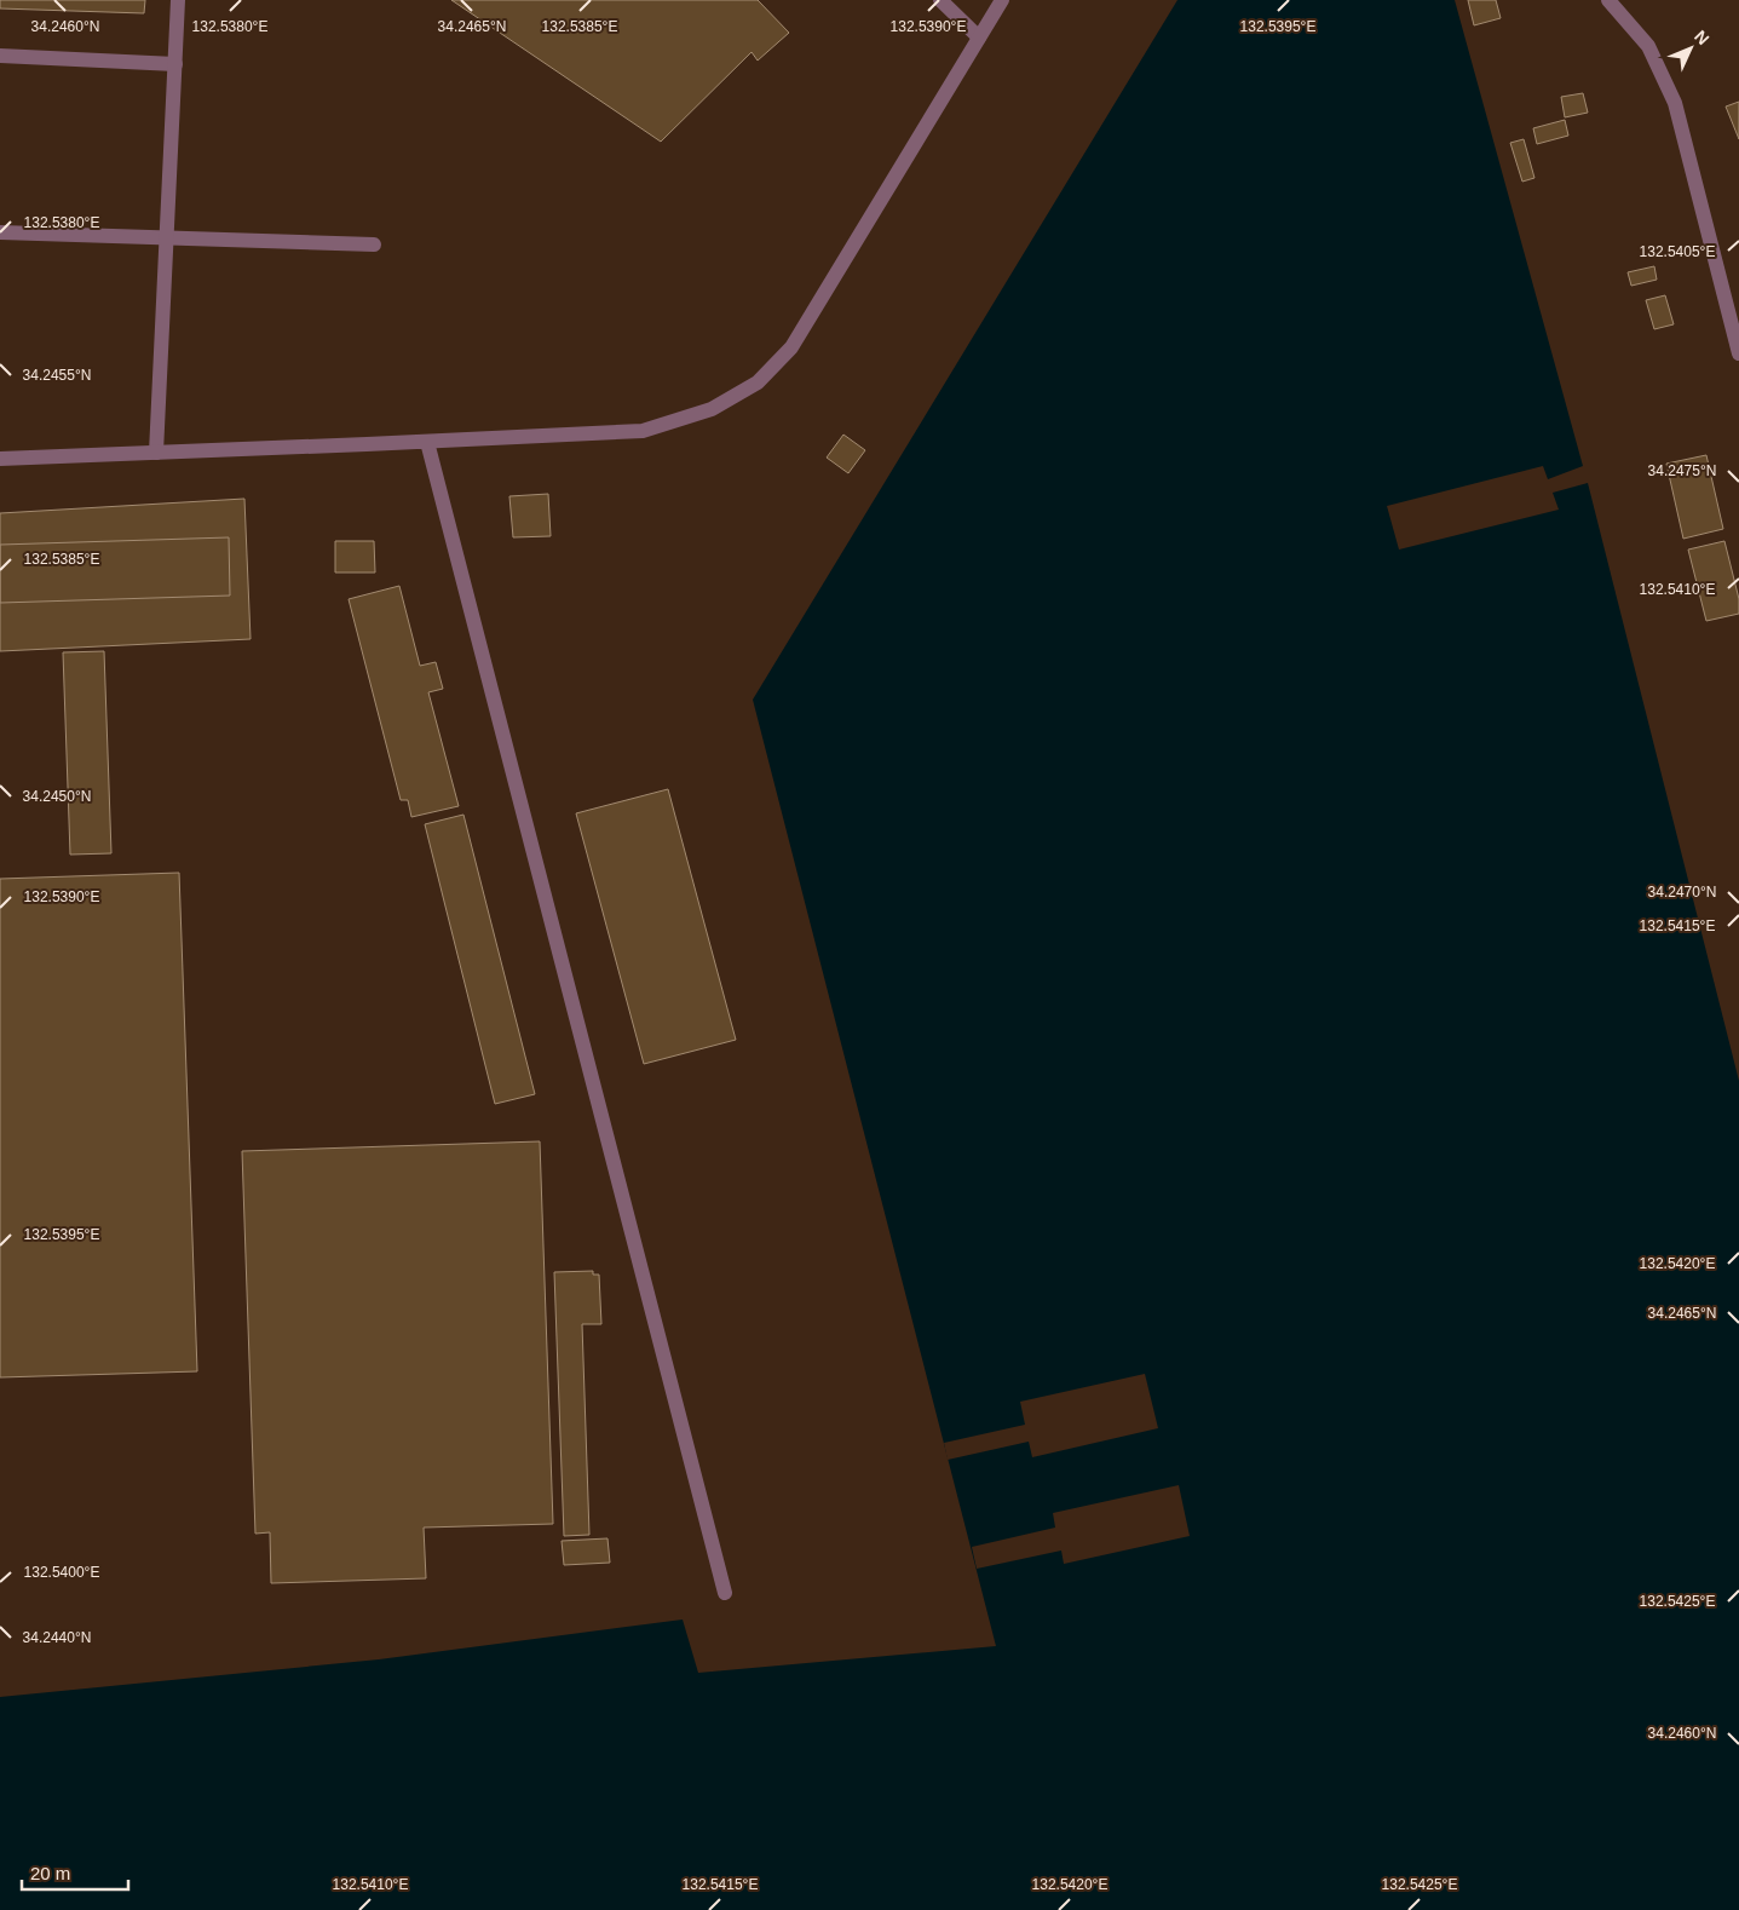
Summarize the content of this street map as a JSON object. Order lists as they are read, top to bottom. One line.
{"scale_bar":"20 m","north":"top right","coordinates":["132.5380°E","132.5385°E","132.5390°E","132.5395°E","34.2460°N","34.2465°N","132.5405°E","34.2455°N","34.2475°N","132.5410°E","34.2450°N","34.2470°N","132.5415°E","132.5420°E","132.5400°E","132.5425°E","34.2440°N"]}
